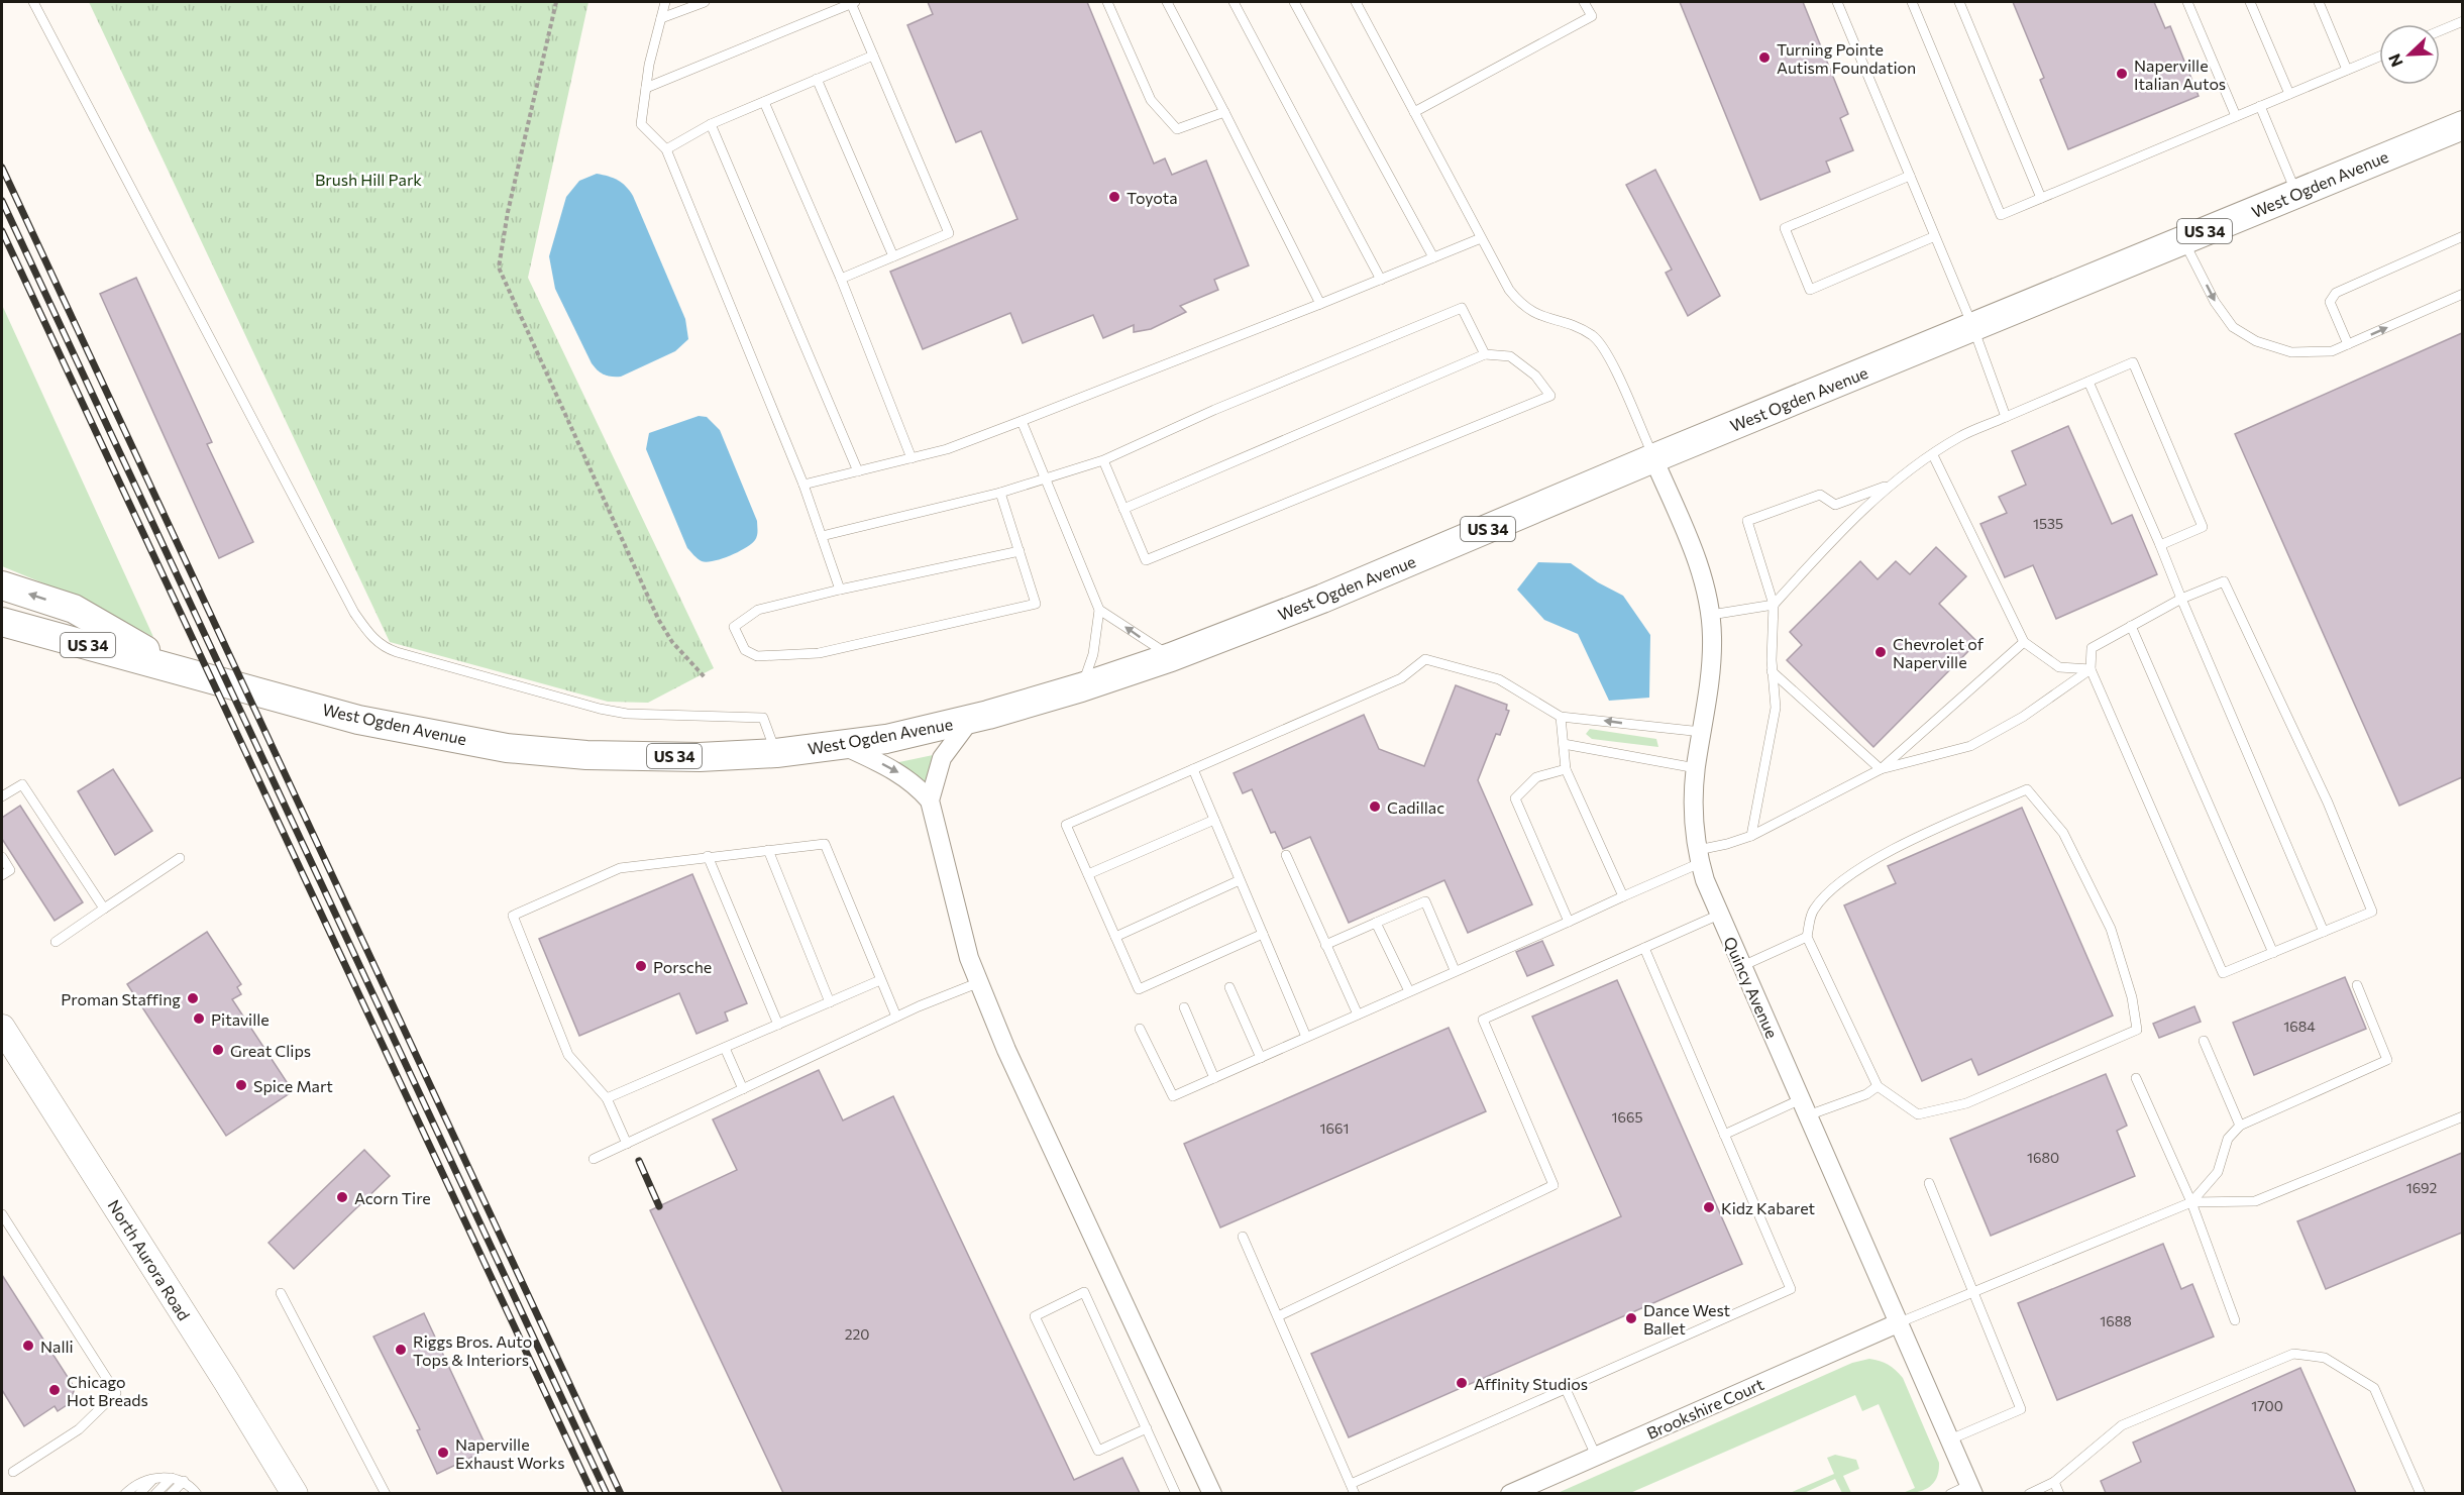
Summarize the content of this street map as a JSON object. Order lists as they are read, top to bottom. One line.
{"streets":{"main road":["West Ogden Avenue","US 34","North Aurora Road"],"street":["Quincy Avenue","Brookshire Court"]},"crossings":[["West Ogden Avenue","Quincy Avenue"],["Quincy Avenue","Brookshire Court"]],"parks":["Brush Hill Park"],"places":["Turning Pointe Autism Foundation","Naperville Italian Autos","Toyota","Chevrolet of Naperville","Cadillac","Porsche","Proman Staffing","Pitaville","Great Clips","Spice Mart","Acorn Tire","Kidz Kabaret","Dance West Ballet","Nalli","Riggs Bros. Auto Tops & Interiors","Affinity Studios","Chicago Hot Breads","Naperville Exhaust Works"],"house_numbers":["1535","1684","1665","1661","1680","1692","1688","220","1700"],"north":"bottom left"}
